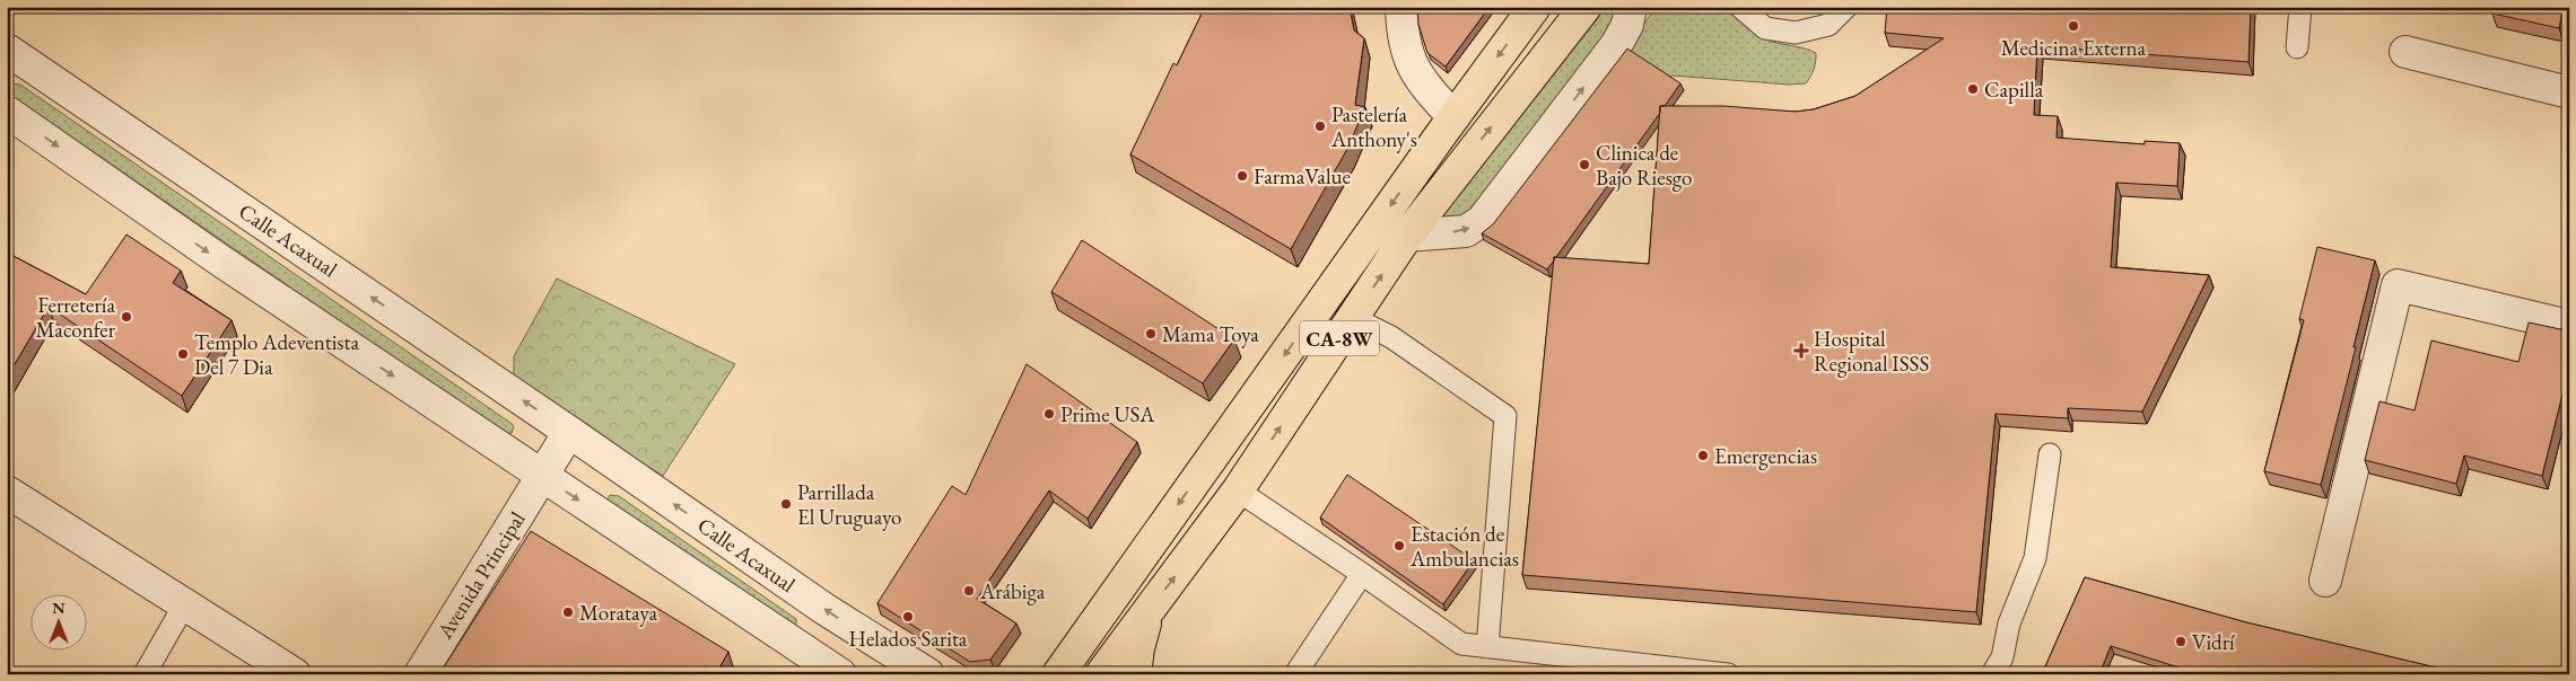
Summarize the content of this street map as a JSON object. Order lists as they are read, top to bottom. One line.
{"streets":{"main road":["CA-8W"],"street":["Calle Acaxual","Avenida Principal"]},"places":{"other":["Medicina Externa","Capilla","Pastelería Anthony's","Clinica de Bajo Riesgo","FarmaValue","Ferretería Maconfer","Mama Toya","Templo Adeventista Del 7 Dia","Prime USA","Emergencias","Parrillada El Uruguayo","Estación de Ambulancias","Arábiga","Morataya","Helados Sarita","Vidrí"],"health":["Hospital Regional ISSS"]},"north":"top"}
